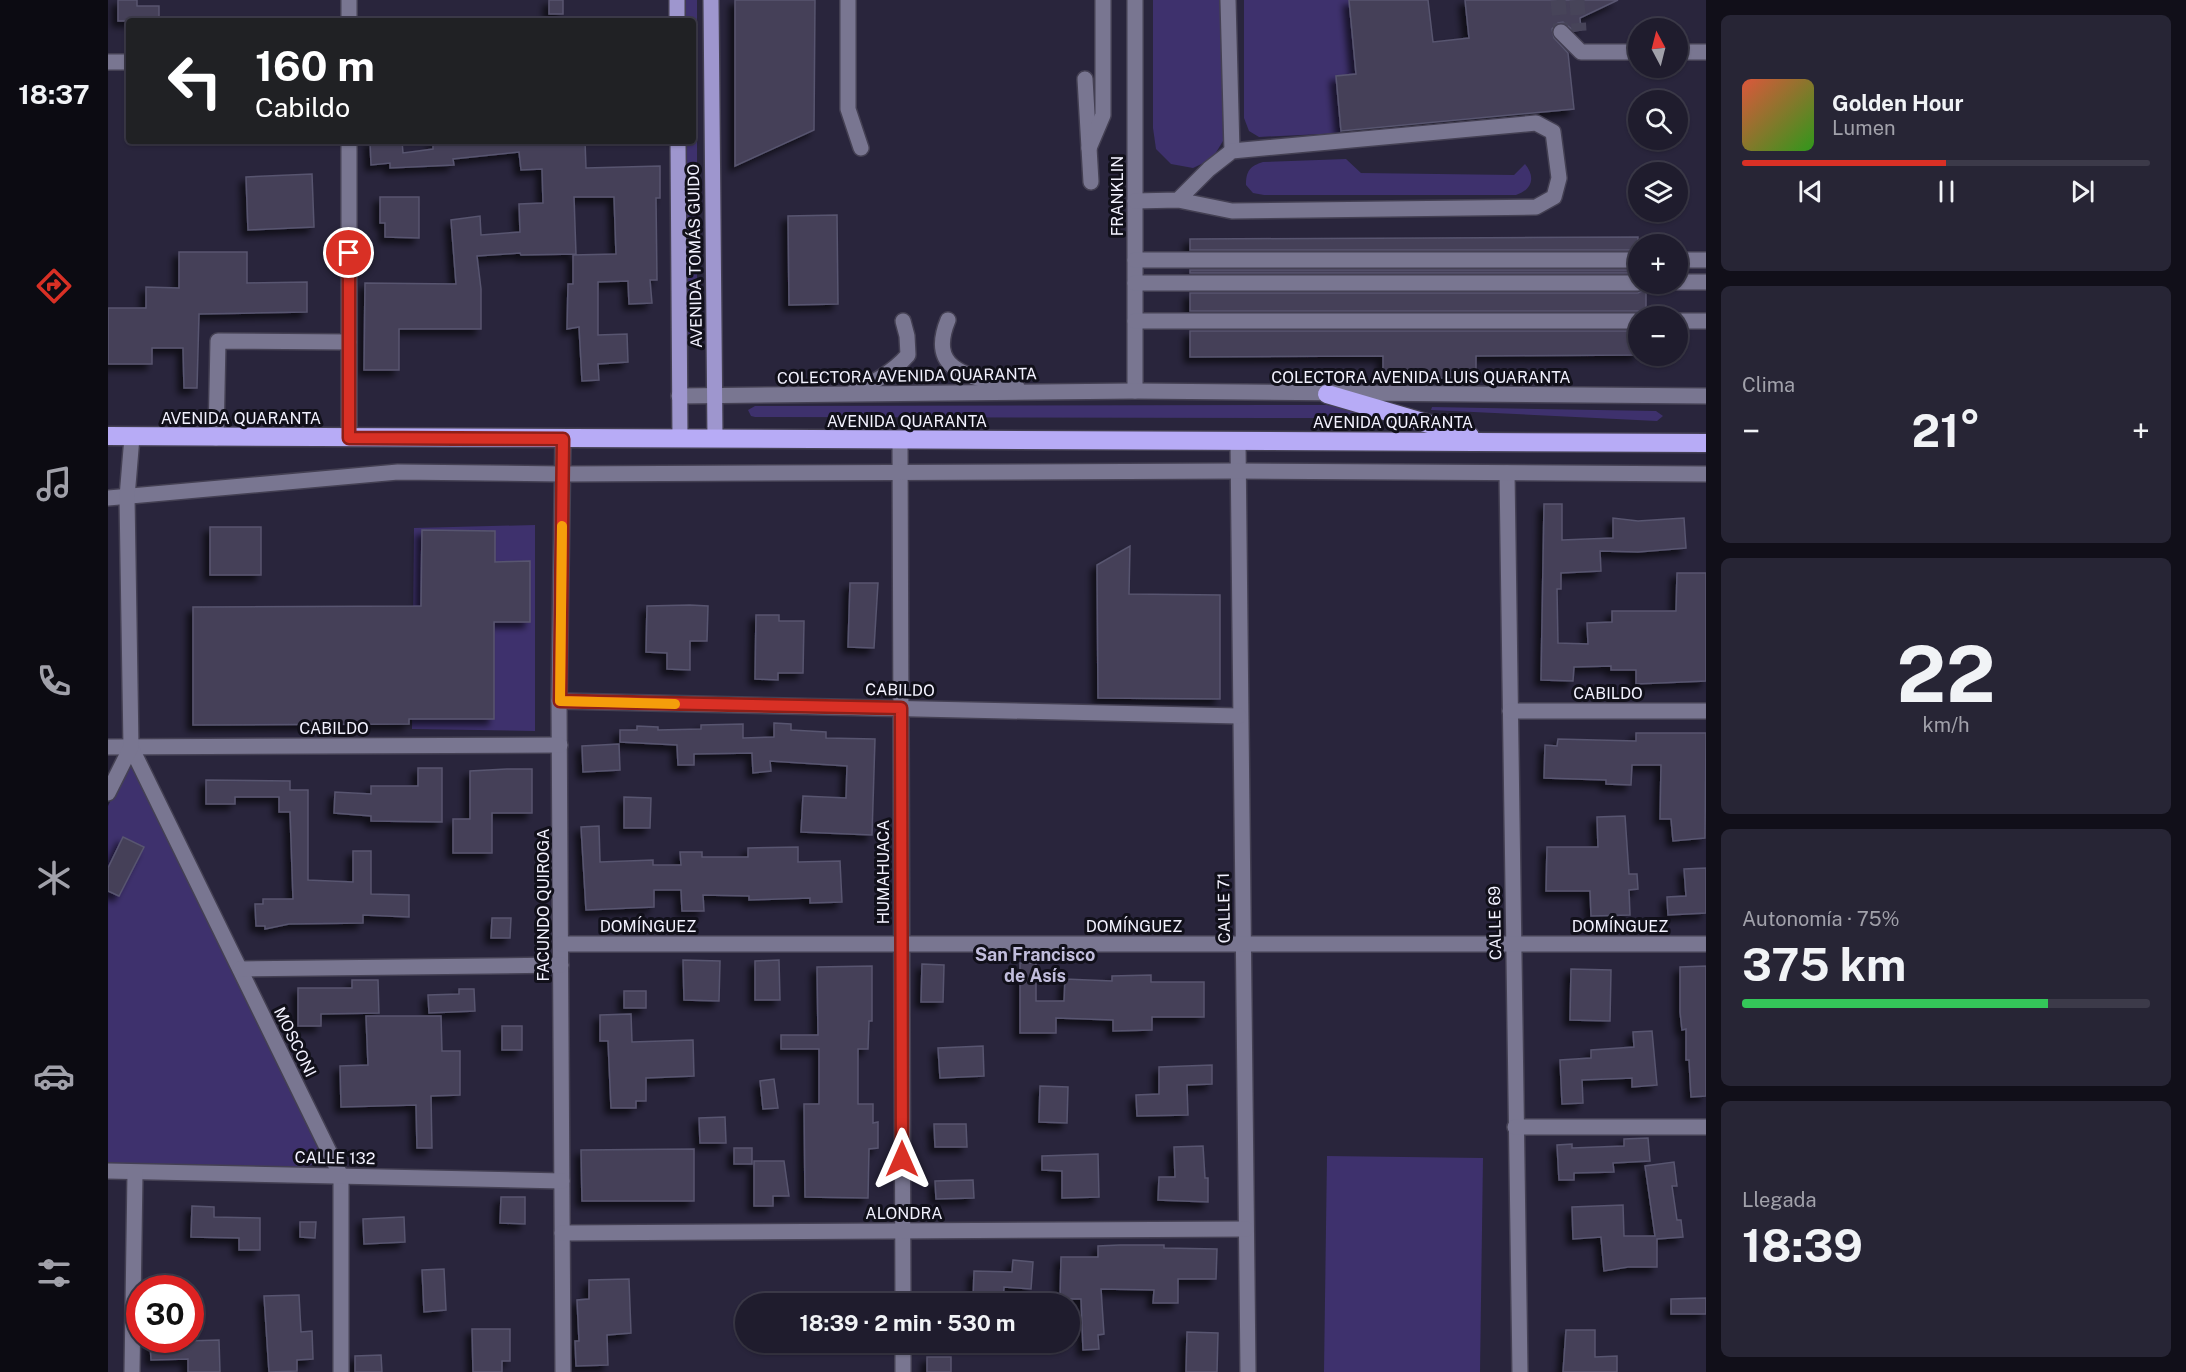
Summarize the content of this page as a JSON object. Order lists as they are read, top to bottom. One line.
{"streets":{"highway":["AVENIDA QUARANTA"],"main road":["AVENIDA TOMÁS GUIDO"],"street":["FRANKLIN","COLECTORA AVENIDA QUARANTA","COLECTORA AVENIDA LUIS QUARANTA","CABILDO","HUMAHUACA","FACUNDO QUIROGA","CALLE 71","CALLE 69","DOMÍNGUEZ","MOSCONI","CALLE 132","ALONDRA"]},"crossings":[["FRANKLIN","COLECTORA AVENIDA QUARANTA"],["FRANKLIN","COLECTORA AVENIDA LUIS QUARANTA"],["AVENIDA TOMÁS GUIDO","COLECTORA AVENIDA QUARANTA"],["AVENIDA TOMÁS GUIDO","AVENIDA QUARANTA"],["COLECTORA AVENIDA QUARANTA","COLECTORA AVENIDA LUIS QUARANTA"],["AVENIDA QUARANTA","HUMAHUACA"],["AVENIDA QUARANTA","FACUNDO QUIROGA"],["AVENIDA QUARANTA","CALLE 71"],["CABILDO","HUMAHUACA"],["CABILDO","FACUNDO QUIROGA"],["CABILDO","CALLE 71"],["CABILDO","CALLE 69"],["CABILDO","MOSCONI"],["HUMAHUACA","DOMÍNGUEZ"],["HUMAHUACA","ALONDRA"],["FACUNDO QUIROGA","DOMÍNGUEZ"],["FACUNDO QUIROGA","CALLE 132"],["FACUNDO QUIROGA","ALONDRA"],["CALLE 71","DOMÍNGUEZ"],["CALLE 71","ALONDRA"],["CALLE 69","DOMÍNGUEZ"],["MOSCONI","CALLE 132"]],"districts":["San Francisco de Asís"],"north":"top","page":{"tabs":"18:37","map_buttons":["+","−"],"turn":["160 m","Cabildo"],"song":["Golden Hour","Lumen"],"tile":["Clima",["22","km/h"],["Autonomía · 75%","375 km"],["Llegada","18:39"]],"heat":["−","21°","+"],"limit":"30","trip":"18:39 · 2 min · 530 m"}}
